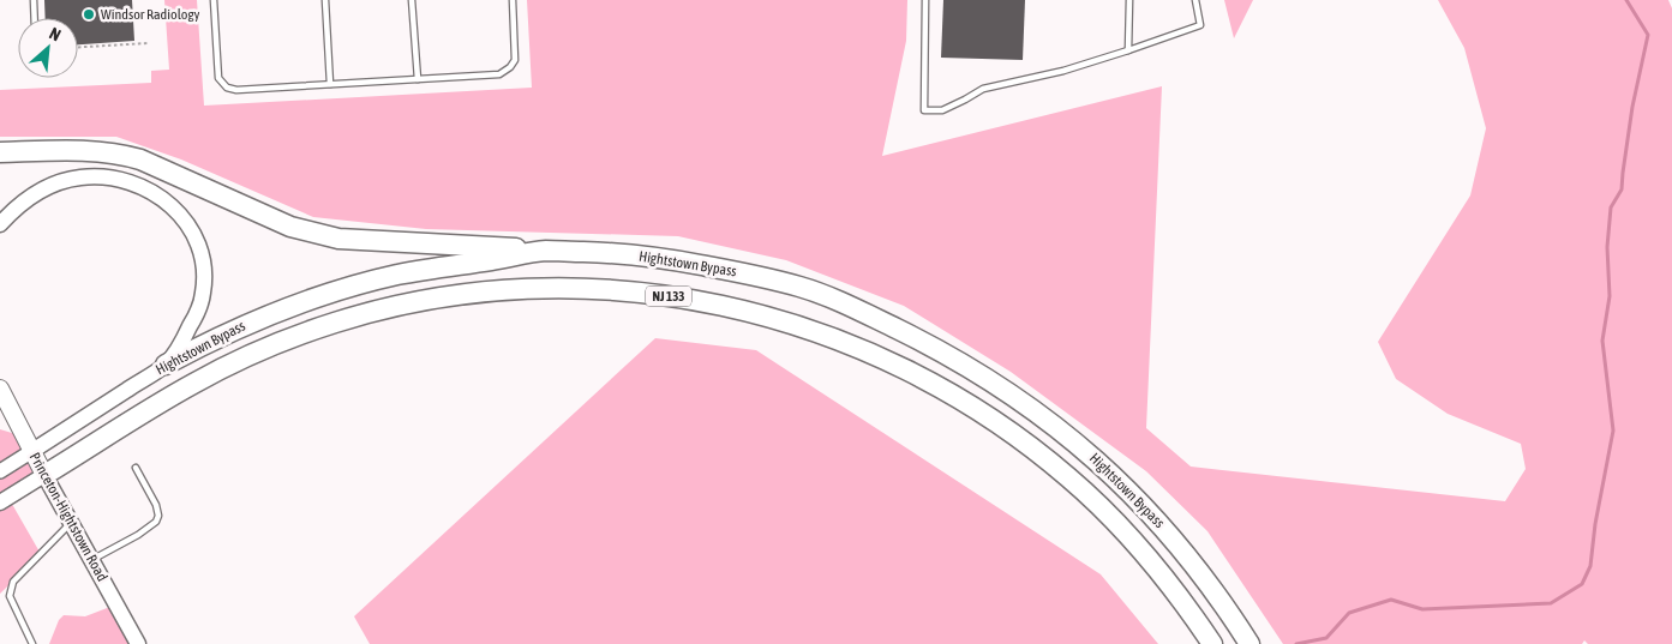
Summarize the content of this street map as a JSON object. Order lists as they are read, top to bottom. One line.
{"streets":{"highway":["Hightstown Bypass","NJ 133"],"main road":["Princeton-Hightstown Road"]},"crossings":[["Hightstown Bypass","Princeton-Hightstown Road"]],"places":["Windsor Radiology"],"north":"top right"}
